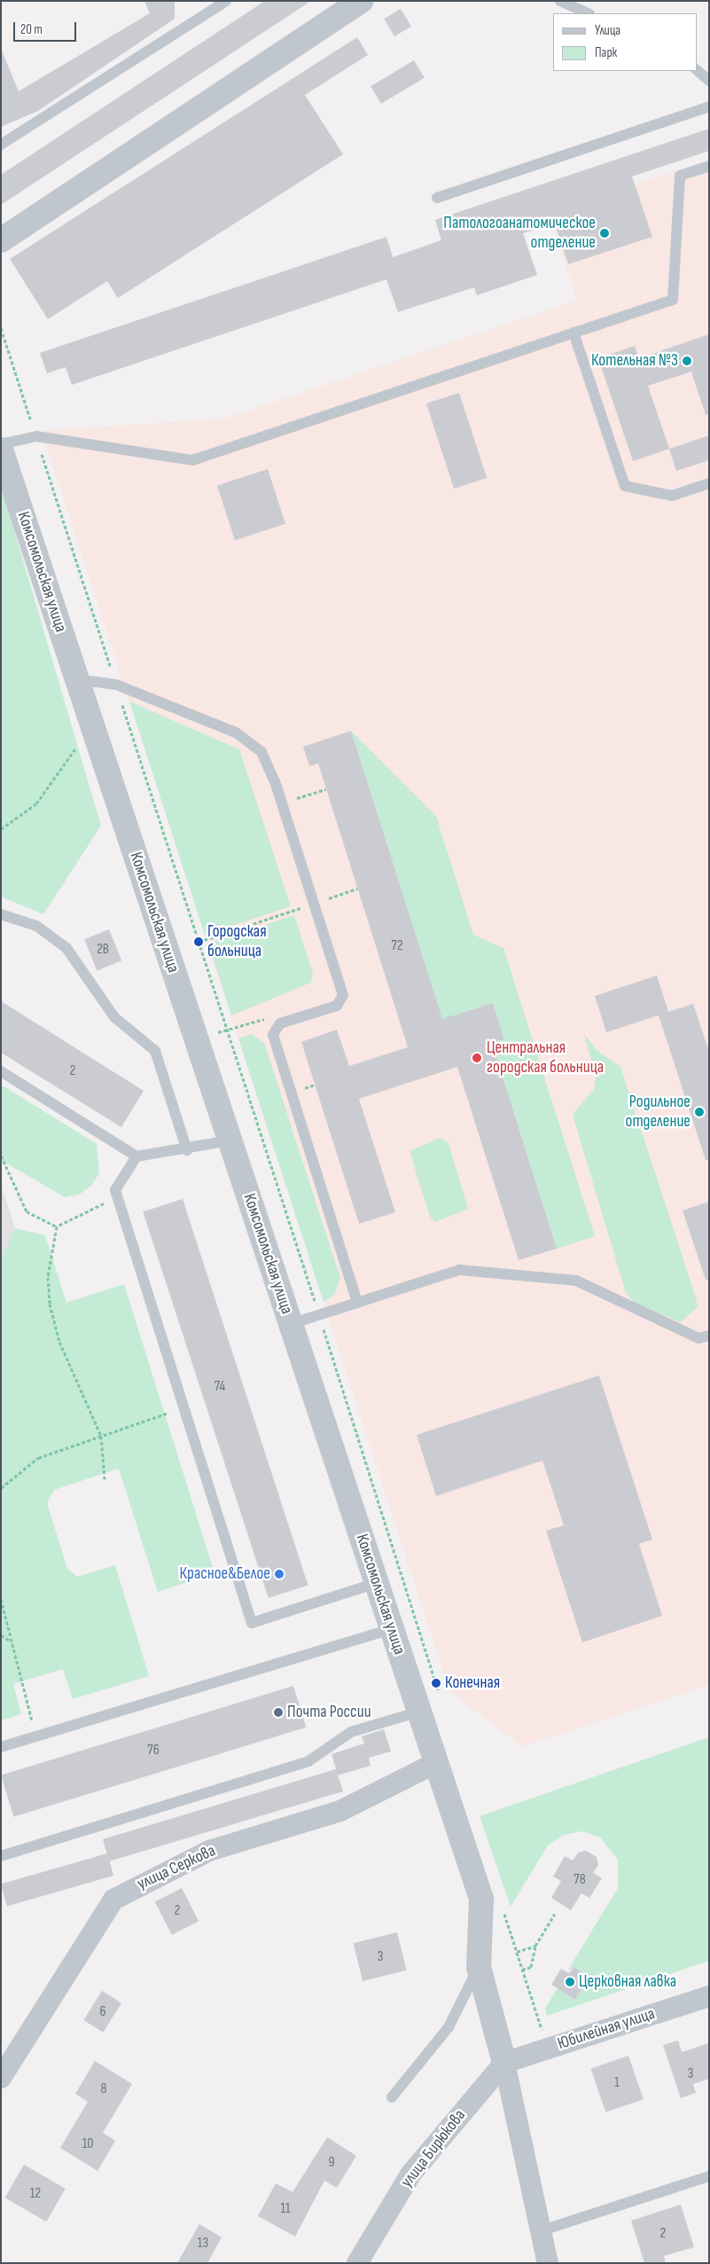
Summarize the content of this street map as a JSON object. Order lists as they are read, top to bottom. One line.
{"streets":{"street":["Комсомольская улица","улица Серкова","Юбилейная улица","улица Бирюкова"]},"crossings":[["Комсомольская улица","улица Серкова"],["Комсомольская улица","Юбилейная улица"],["Комсомольская улица","улица Бирюкова"],["Юбилейная улица","улица Бирюкова"]],"places":["Патологоанатомическое отделение","Котельная №3","Городская больница","Центральная городская больница","Родильное отделение","Красное&Белое","Конечная","Почта России","Церковная лавка"],"house_numbers":["72","2В","2","74","76","78","2","3","6","3","1","8","10","9","12","11","2","13"],"legend":["Улица","Парк"],"scale_bar":"20 m"}
